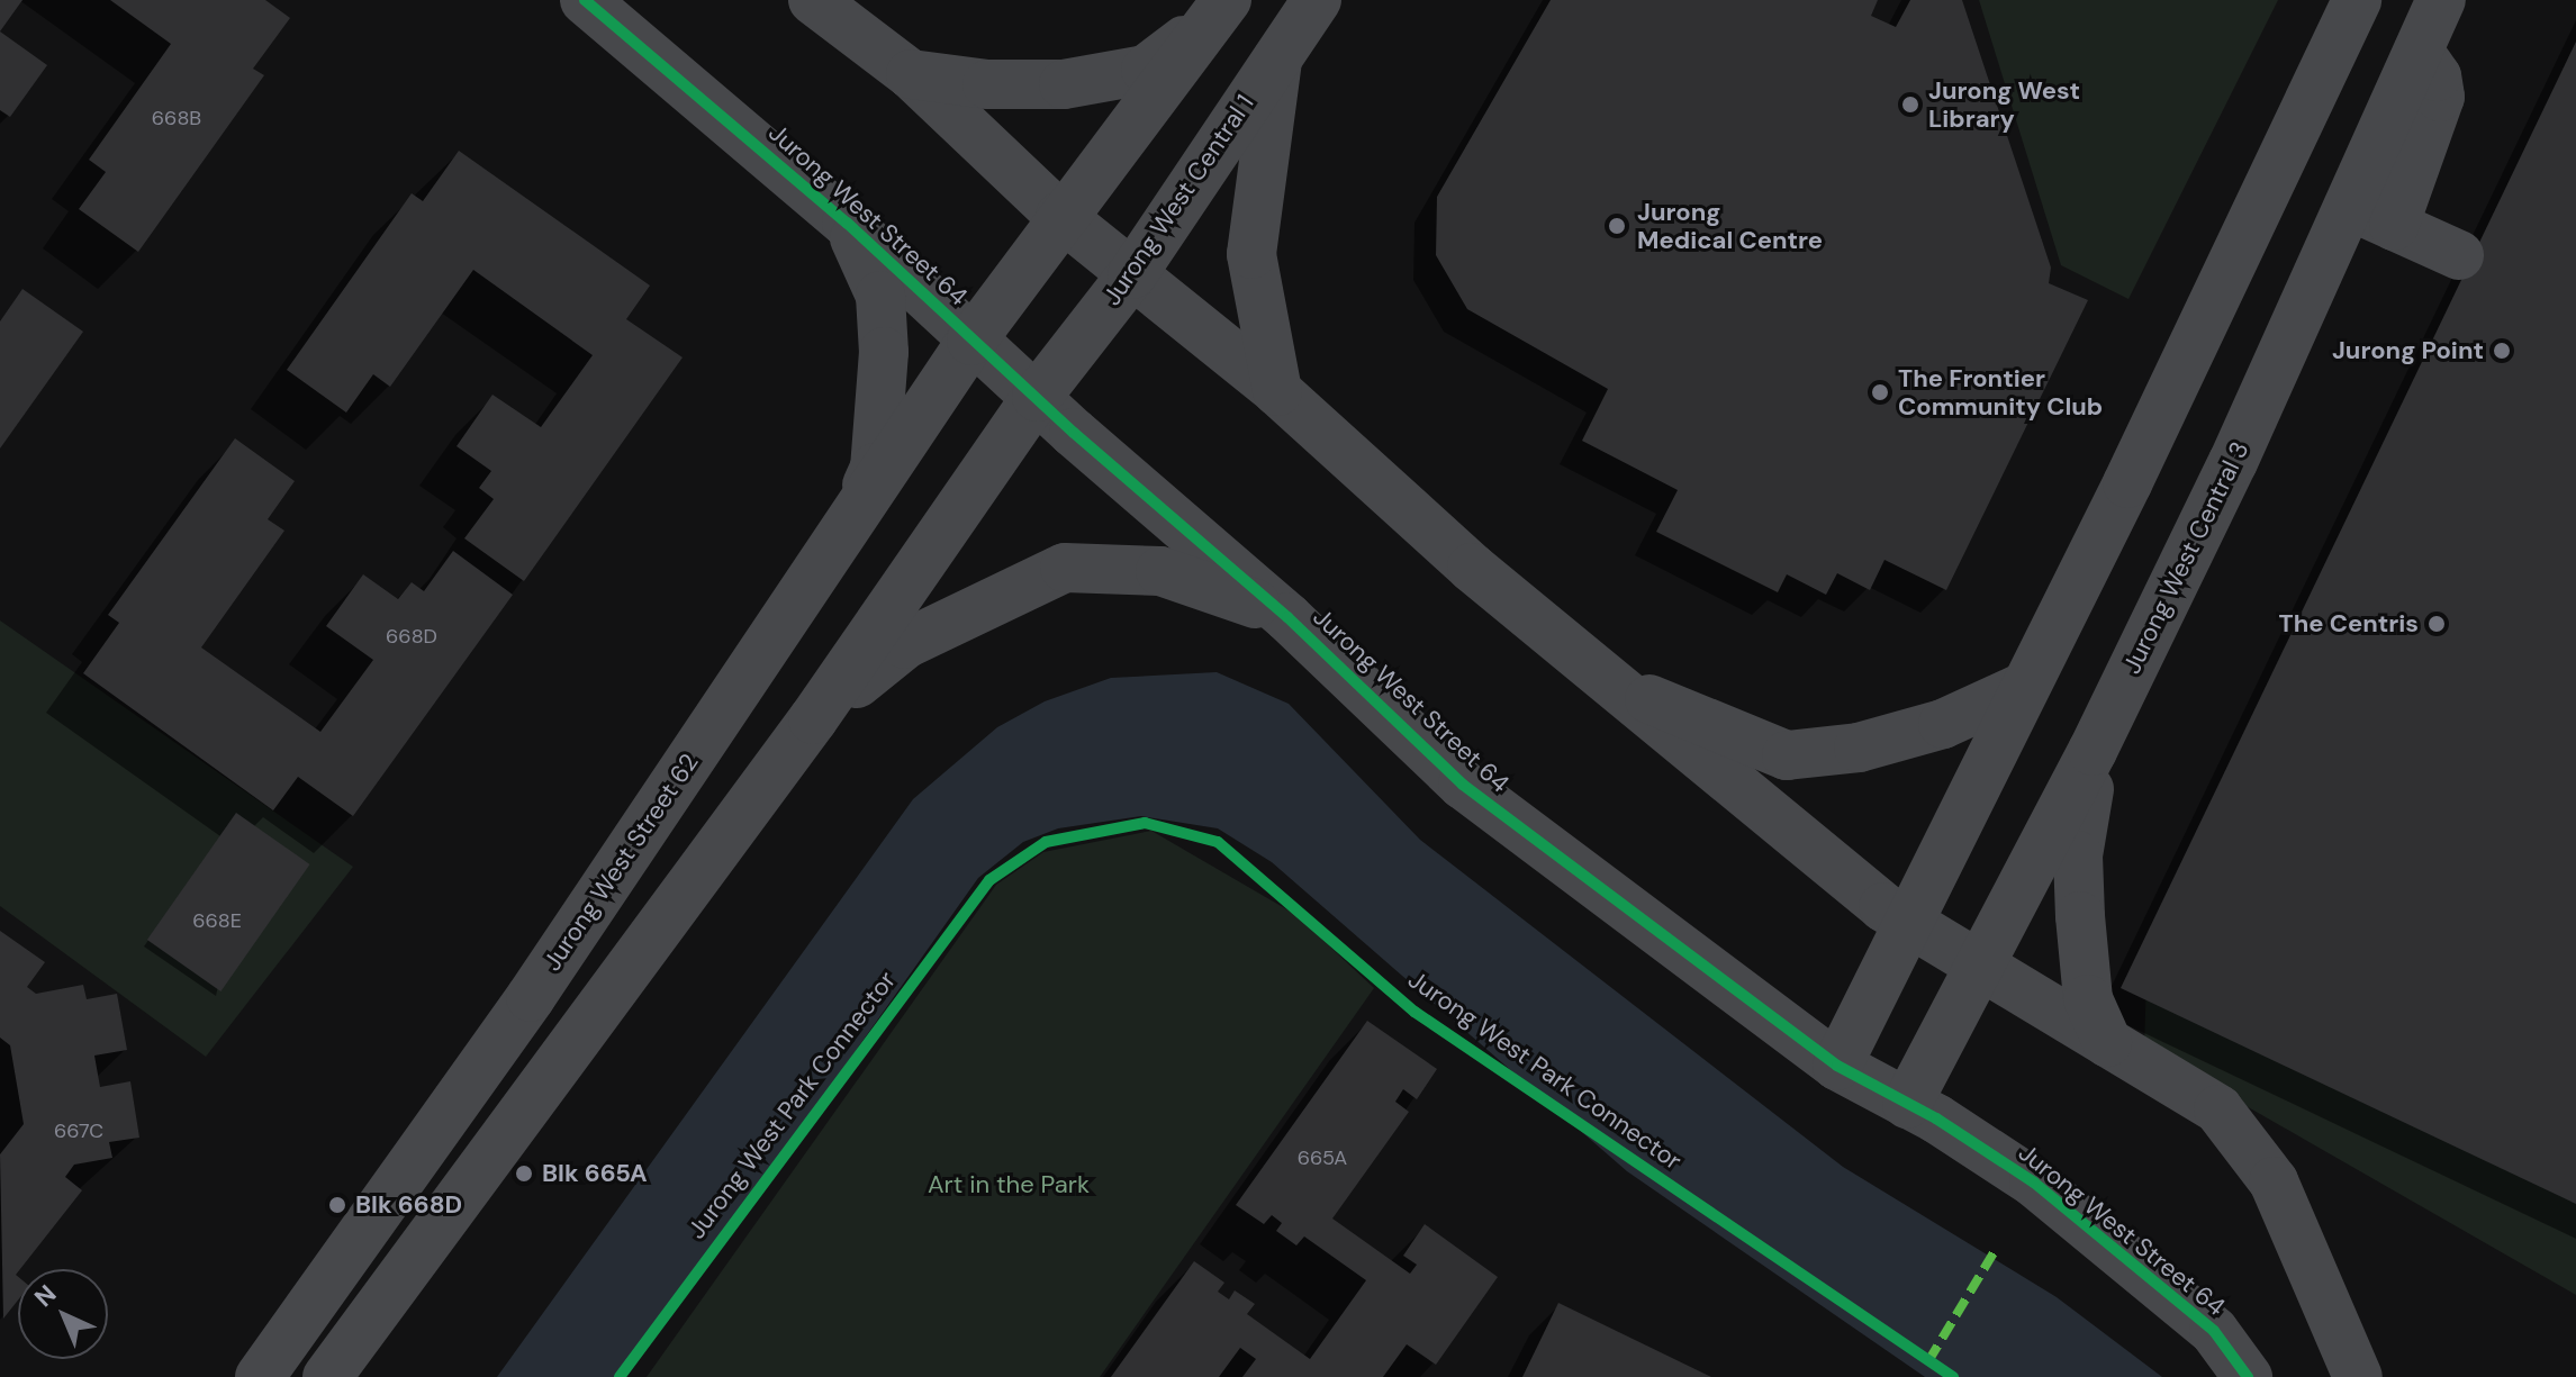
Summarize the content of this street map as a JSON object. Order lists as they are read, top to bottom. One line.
{"streets":{"street":["Jurong West Central 1","Jurong West Street 64","Jurong West Central 3","Jurong West Street 62"],"cycle path":["Jurong West Park Connector"]},"crossings":[["Jurong West Central 1","Jurong West Street 64"],["Jurong West Street 64","Jurong West Central 3"],["Jurong West Street 64","Jurong West Street 62"]],"parks":["Art in the Park"],"places":["Jurong West Library","Jurong Medical Centre","Jurong Point","The Frontier Community Club","The Centris","Blk 665A","Blk 668D"],"house_numbers":["668B","668D","668E","667C","665A"],"north":"top left"}
